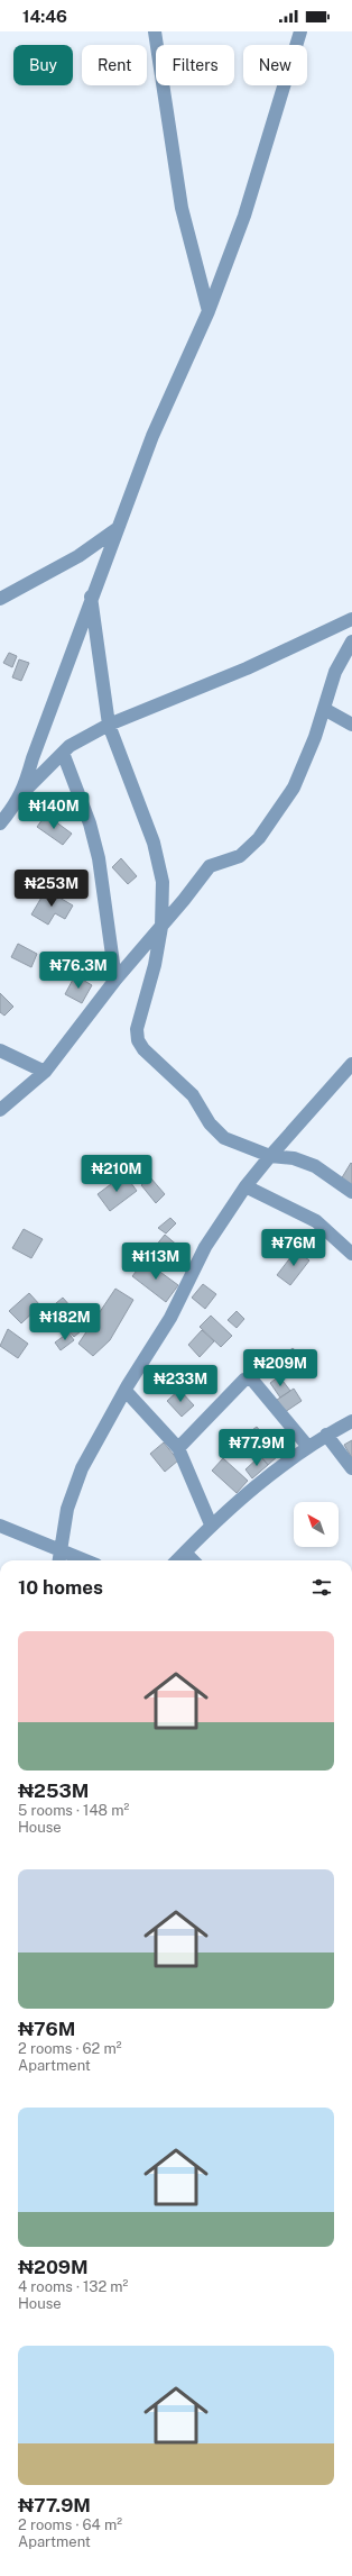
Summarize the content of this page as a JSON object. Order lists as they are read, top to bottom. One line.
{"north":"top left","page":{"status":"14:46","chip":["Buy","Rent","Filters","New"],"price":["₦140M","₦253M","₦76.3M","₦210M","₦76M","₦113M","₦182M","₦209M","₦233M","₦77.9M"],"heading":"10 homes","list":[{"name":"₦253M","note":"5 rooms · 148 m² · House"},{"name":"₦76M","note":"2 rooms · 62 m² · Apartment"},{"name":"₦209M","note":"4 rooms · 132 m² · House"},{"name":"₦77.9M","note":"2 rooms · 64 m² · Apartment"}]}}
